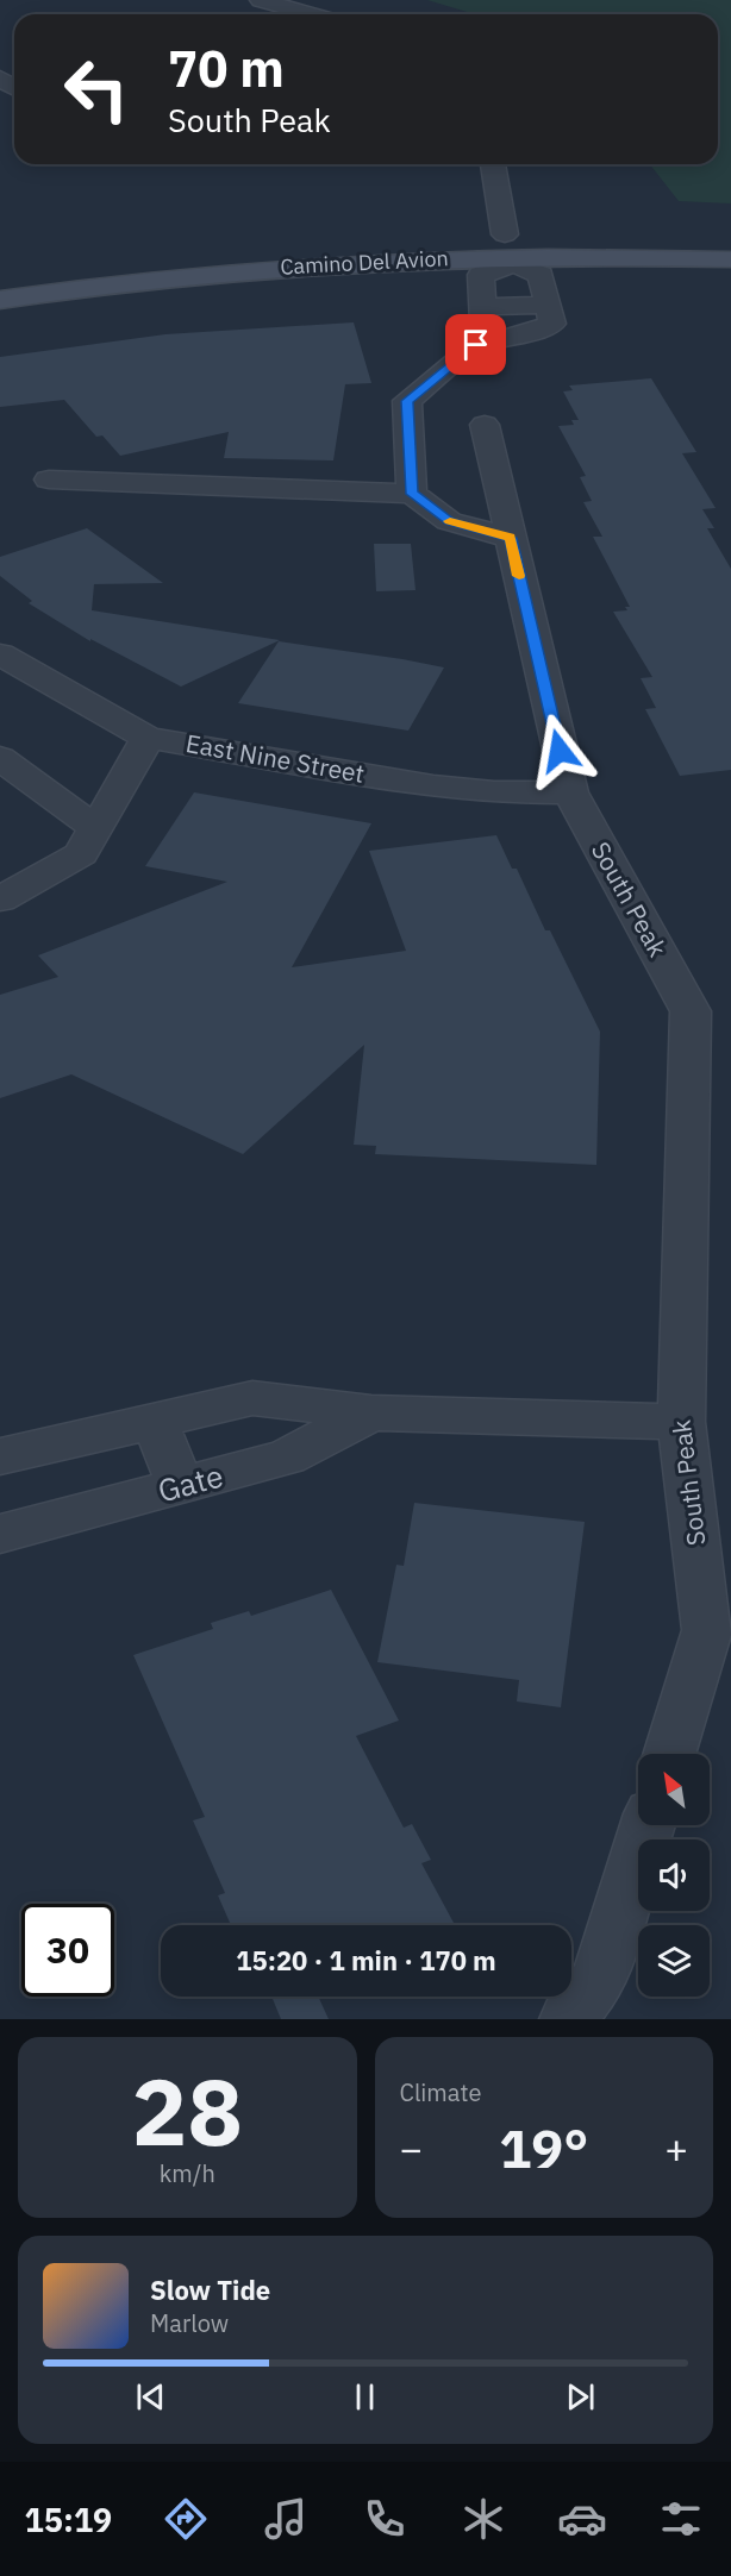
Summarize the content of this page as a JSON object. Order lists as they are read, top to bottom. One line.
{"streets":{"main road":["Camino Del Avion"],"street":["East Nine Street","South Peak","Gate"]},"crossings":[["East Nine Street","South Peak"],["South Peak","Gate"]],"north":"top left","page":{"turn":["70 m","South Peak"],"limit":"30","trip":"15:20 · 1 min · 170 m","tile":[["28","km/h"],"Climate"],"heat":["−","19°","+"],"song":["Slow Tide","Marlow"],"tabs":"15:19"}}
